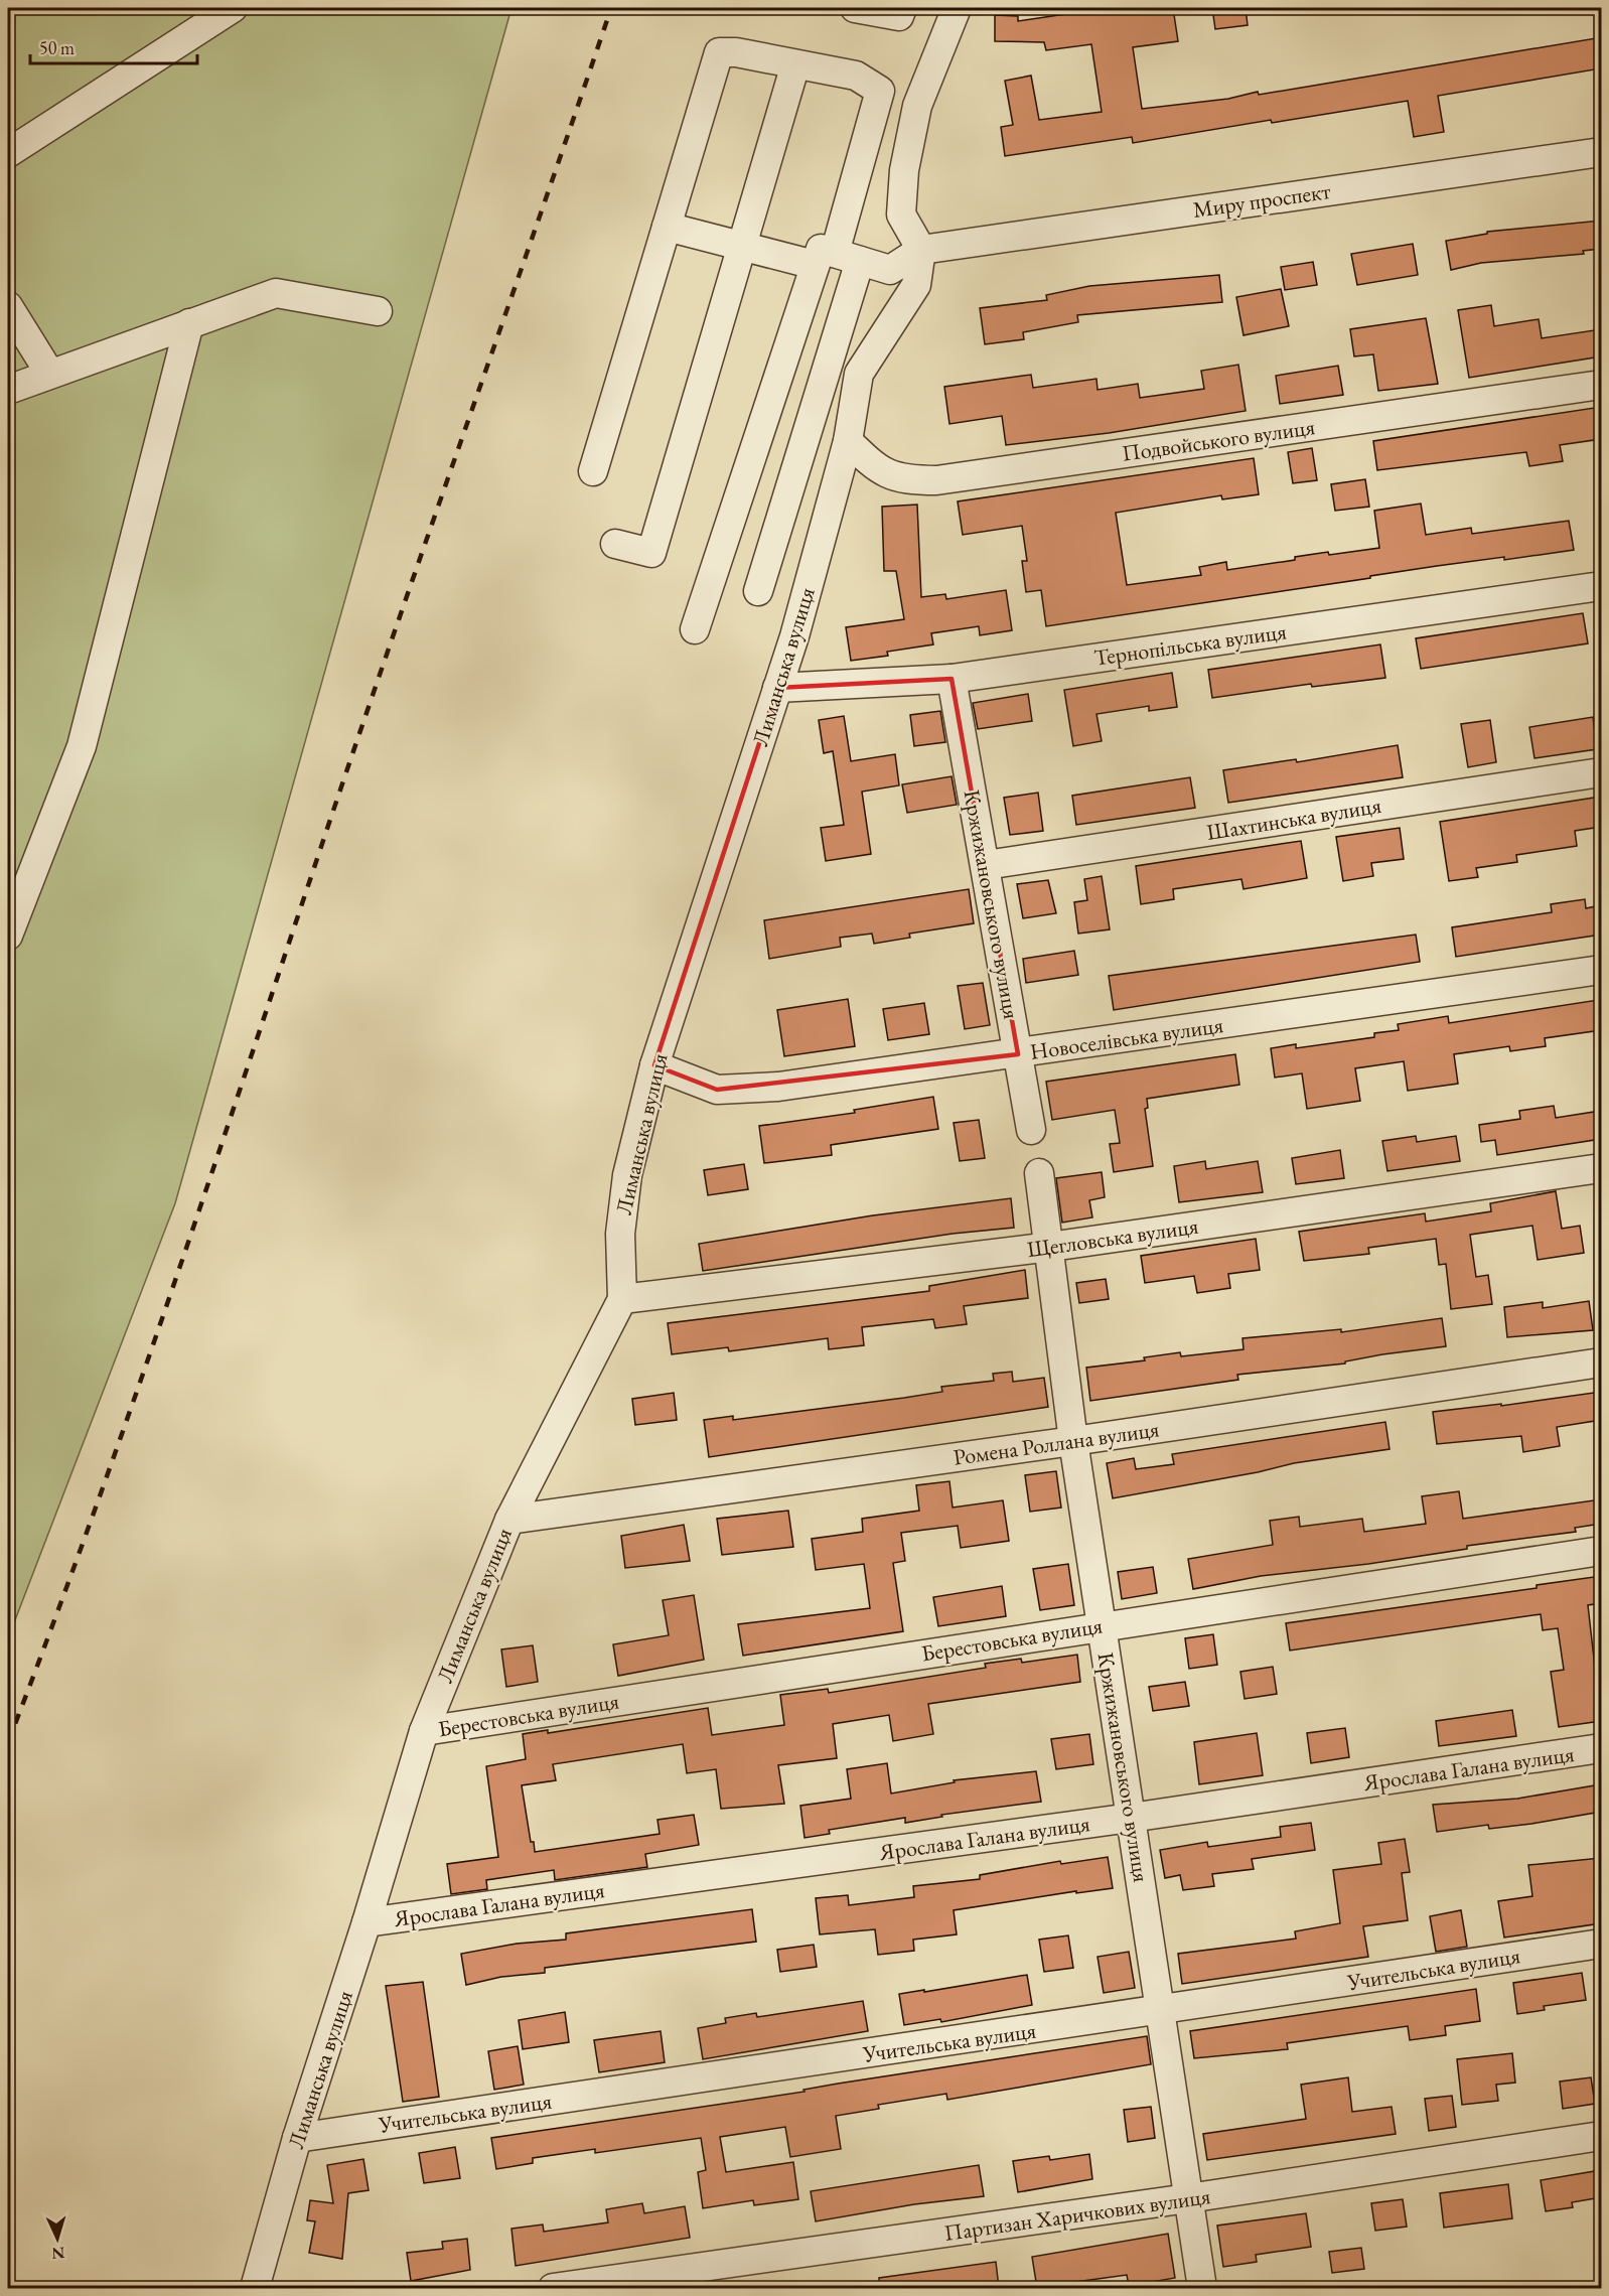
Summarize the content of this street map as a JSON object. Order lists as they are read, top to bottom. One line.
{"streets":{"street":["Миру проспект","Подвойського вулиця","Тернопільська вулиця","Лиманська вулиця","Шахтинська вулиця","Кржижановського вулиця","Новоселівська вулиця","Щегловська вулиця","Ромена Роллана вулиця","Берестовська вулиця","Ярослава Галана вулиця","Учительська вулиця","Партизан Харичкових вулиця"]},"crossings":[["Миру проспект","Лиманська вулиця"],["Подвойського вулиця","Лиманська вулиця"],["Тернопільська вулиця","Лиманська вулиця"],["Тернопільська вулиця","Кржижановського вулиця"],["Лиманська вулиця","Новоселівська вулиця"],["Лиманська вулиця","Щегловська вулиця"],["Лиманська вулиця","Ромена Роллана вулиця"],["Лиманська вулиця","Берестовська вулиця"],["Лиманська вулиця","Ярослава Галана вулиця"],["Лиманська вулиця","Учительська вулиця"],["Шахтинська вулиця","Кржижановського вулиця"],["Кржижановського вулиця","Новоселівська вулиця"],["Кржижановського вулиця","Щегловська вулиця"],["Кржижановського вулиця","Ромена Роллана вулиця"],["Кржижановського вулиця","Берестовська вулиця"],["Кржижановського вулиця","Ярослава Галана вулиця"],["Кржижановського вулиця","Учительська вулиця"],["Кржижановського вулиця","Партизан Харичкових вулиця"]],"scale_bar":"50 m","north":"bottom"}
